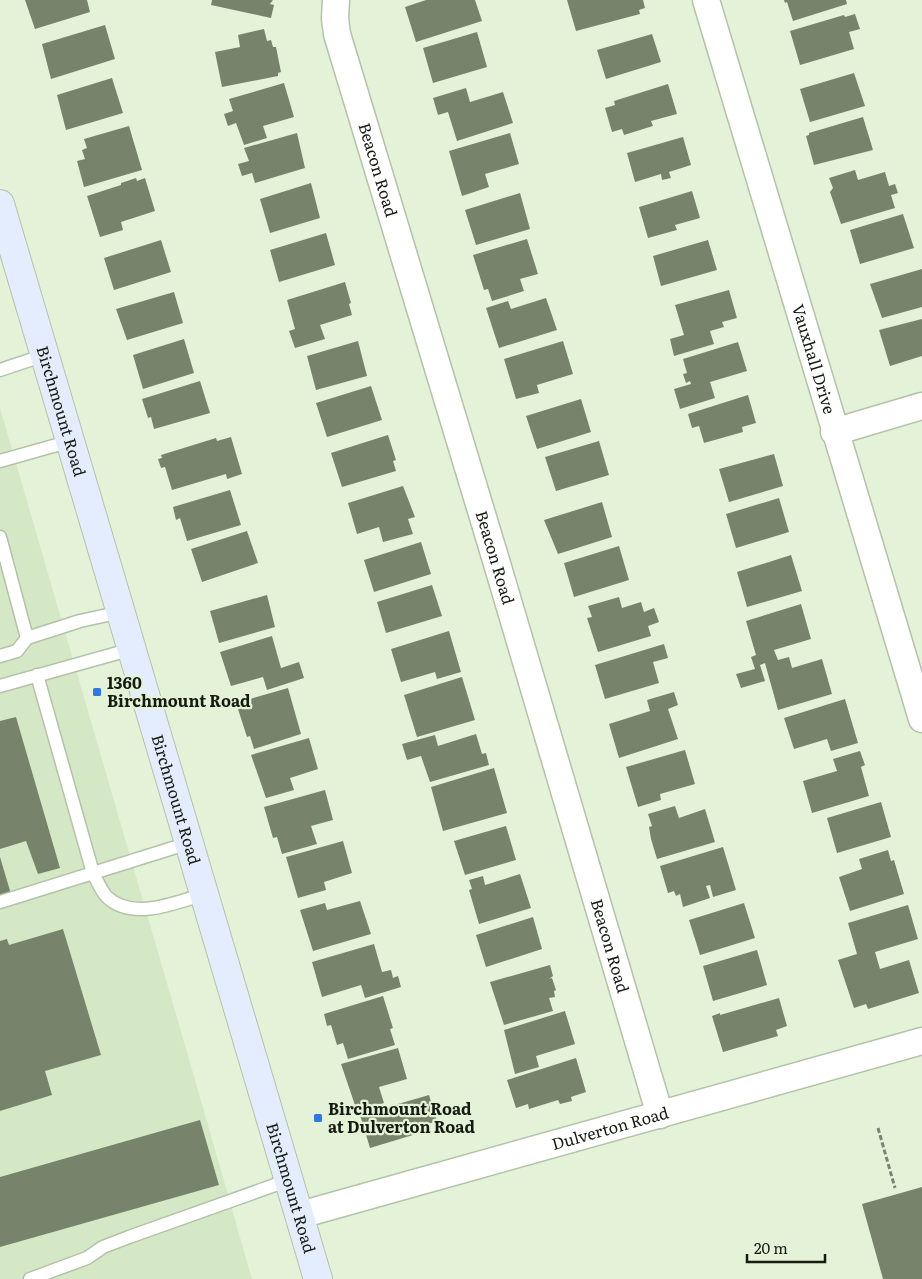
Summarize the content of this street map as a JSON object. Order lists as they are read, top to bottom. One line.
{"streets":{"main road":["Birchmount Road"],"street":["Beacon Road","Vauxhall Drive","Dulverton Road"]},"crossings":[["Beacon Road","Dulverton Road"],["Birchmount Road","Dulverton Road"]],"places":{"transit":["1360 Birchmount Road","Birchmount Road at Dulverton Road"]},"scale_bar":"20 m"}
